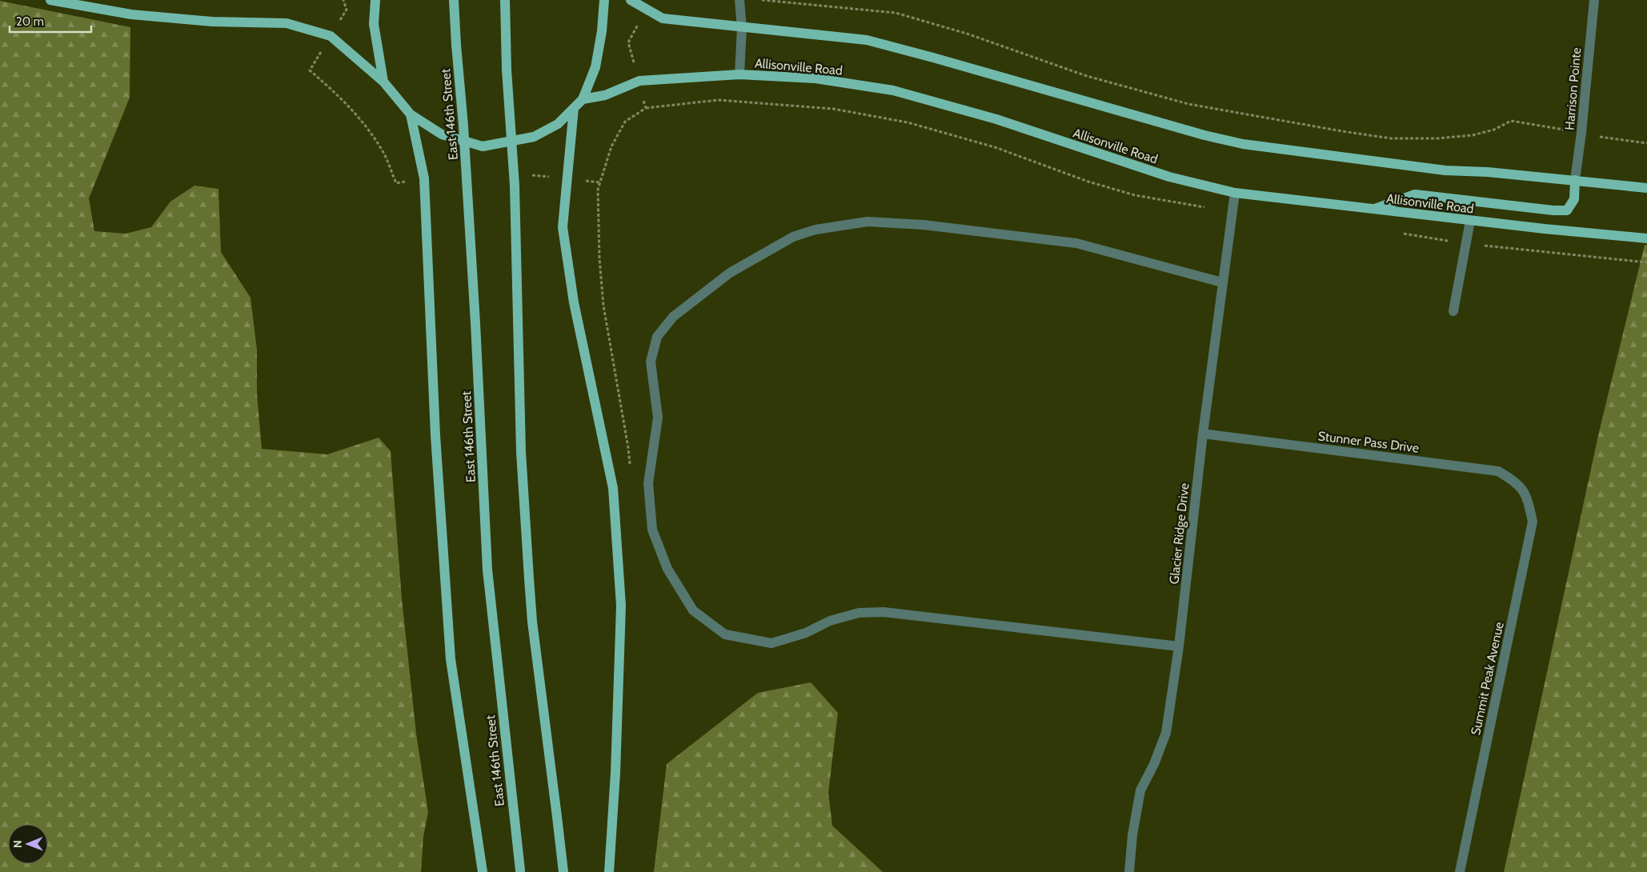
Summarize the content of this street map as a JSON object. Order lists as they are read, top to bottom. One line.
{"streets":{"main road":["Allisonville Road","East 146th Street"],"street":["Harrison Pointe","Stunner Pass Drive","Glacier Ridge Drive","Summit Peak Avenue"]},"crossings":[["Allisonville Road","Glacier Ridge Drive"],["Stunner Pass Drive","Glacier Ridge Drive"],["Stunner Pass Drive","Summit Peak Avenue"]],"scale_bar":"20 m","north":"left"}
